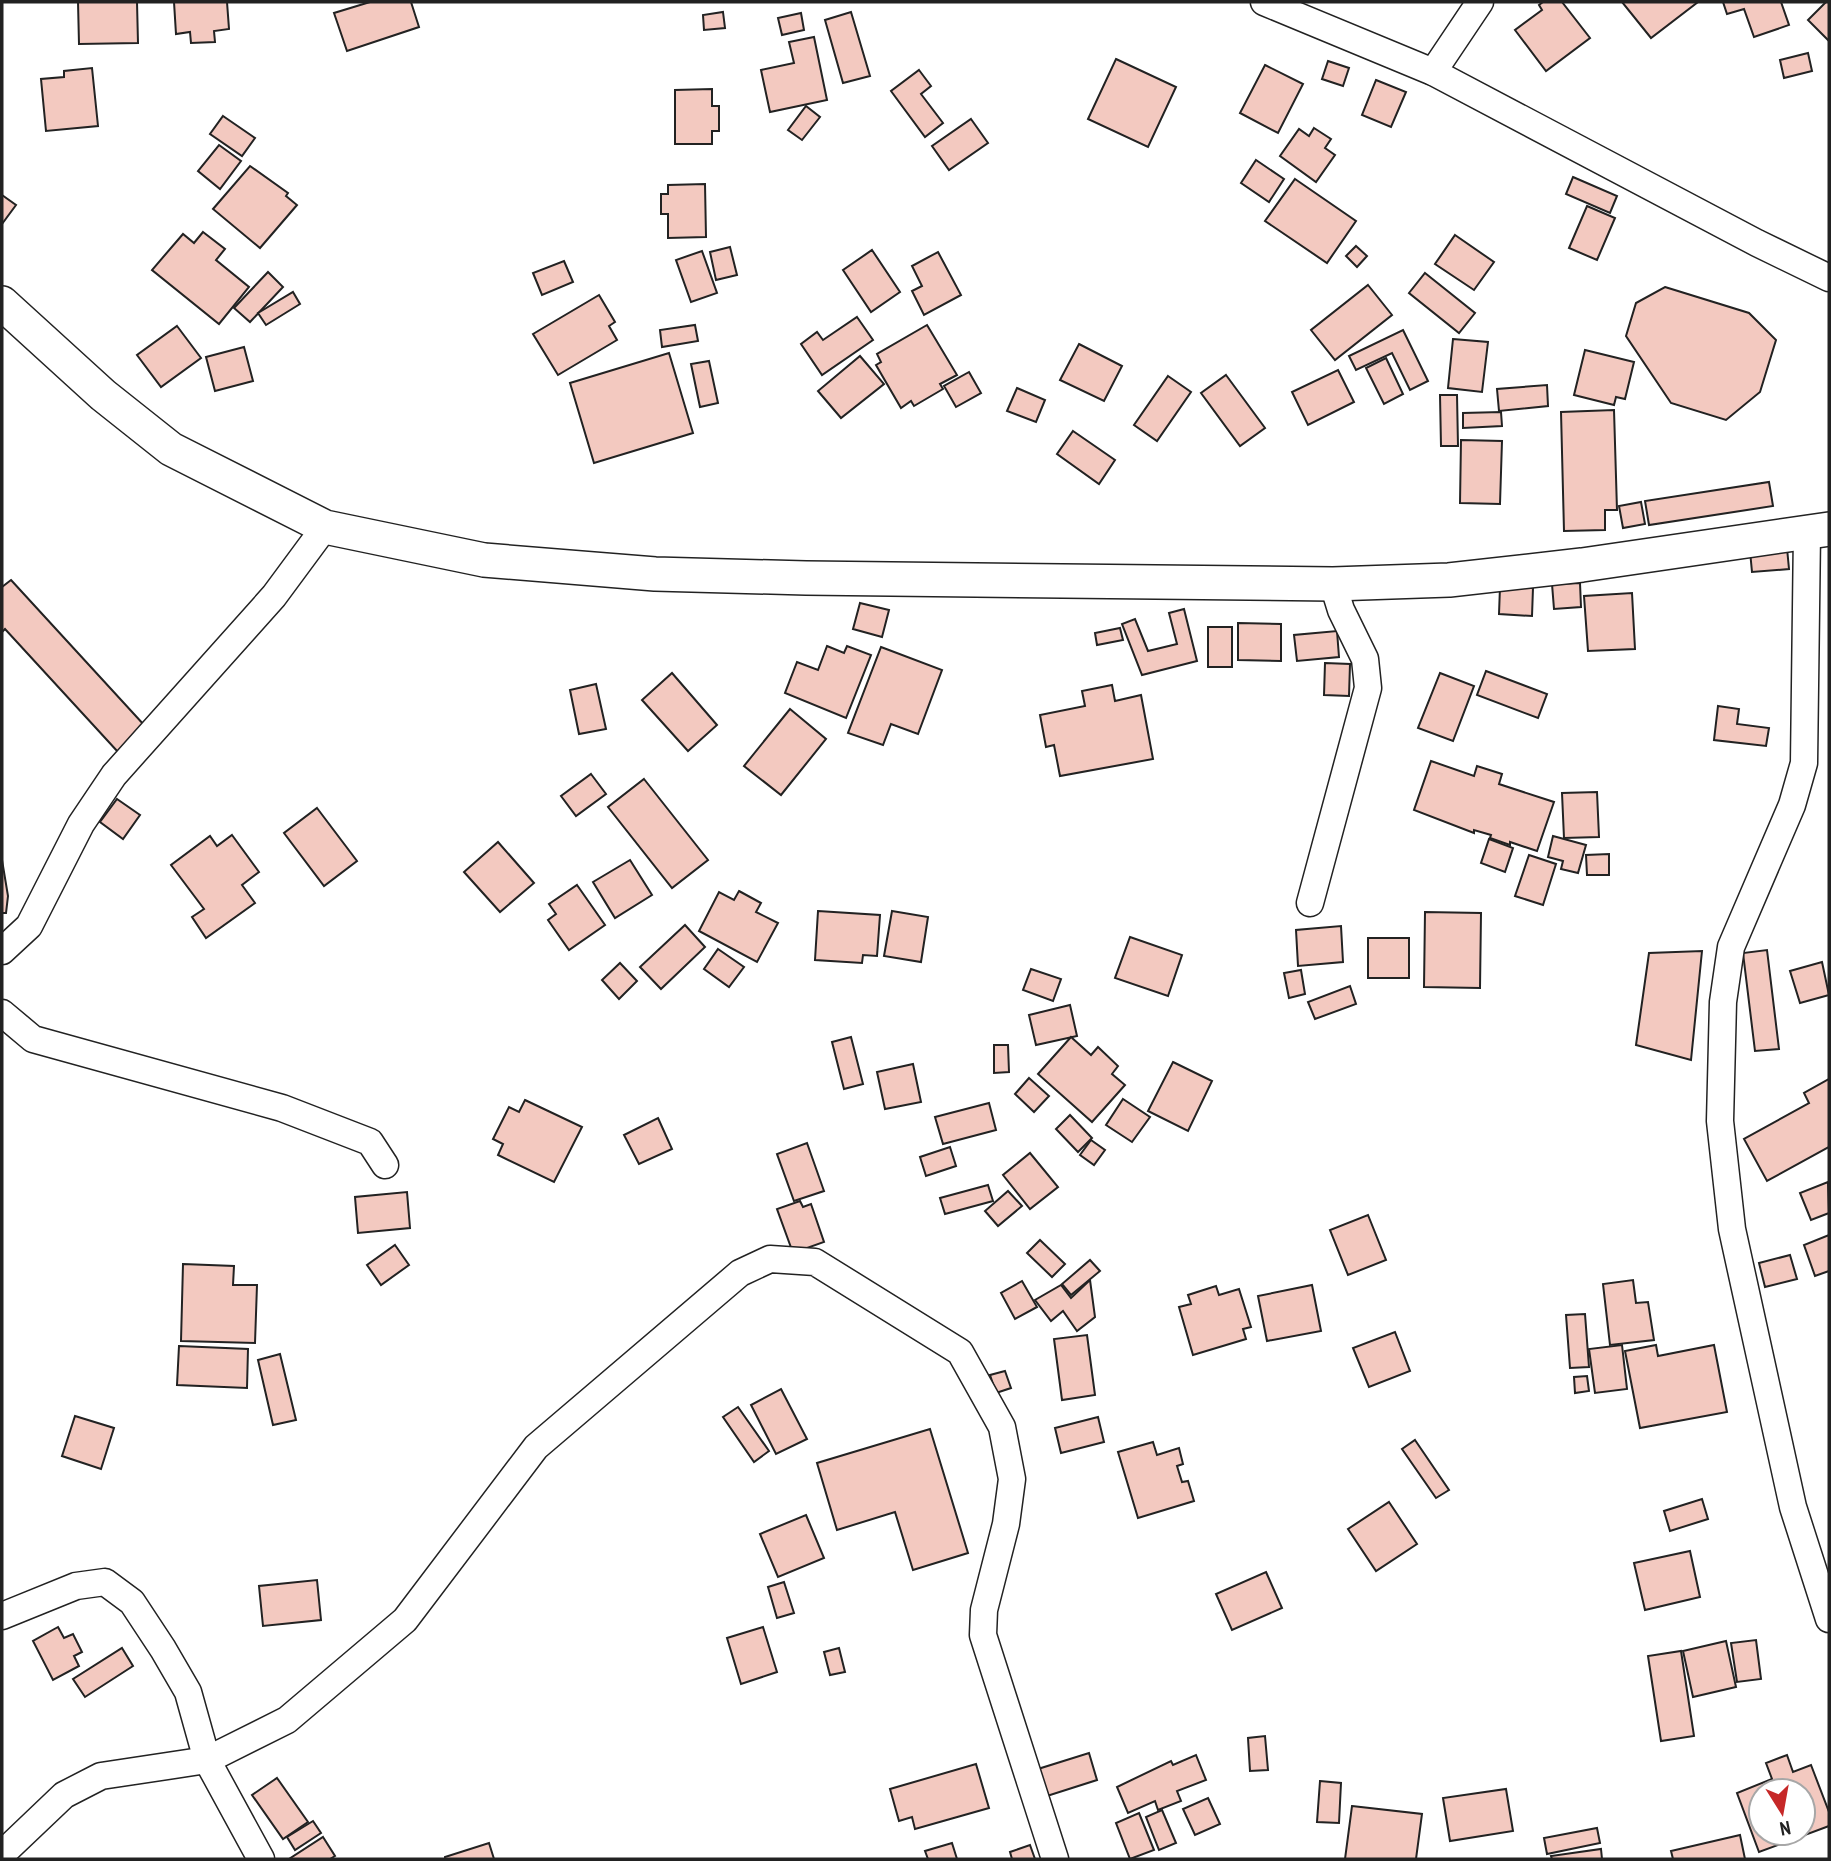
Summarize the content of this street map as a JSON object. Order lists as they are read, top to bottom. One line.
{"north":"bottom"}
